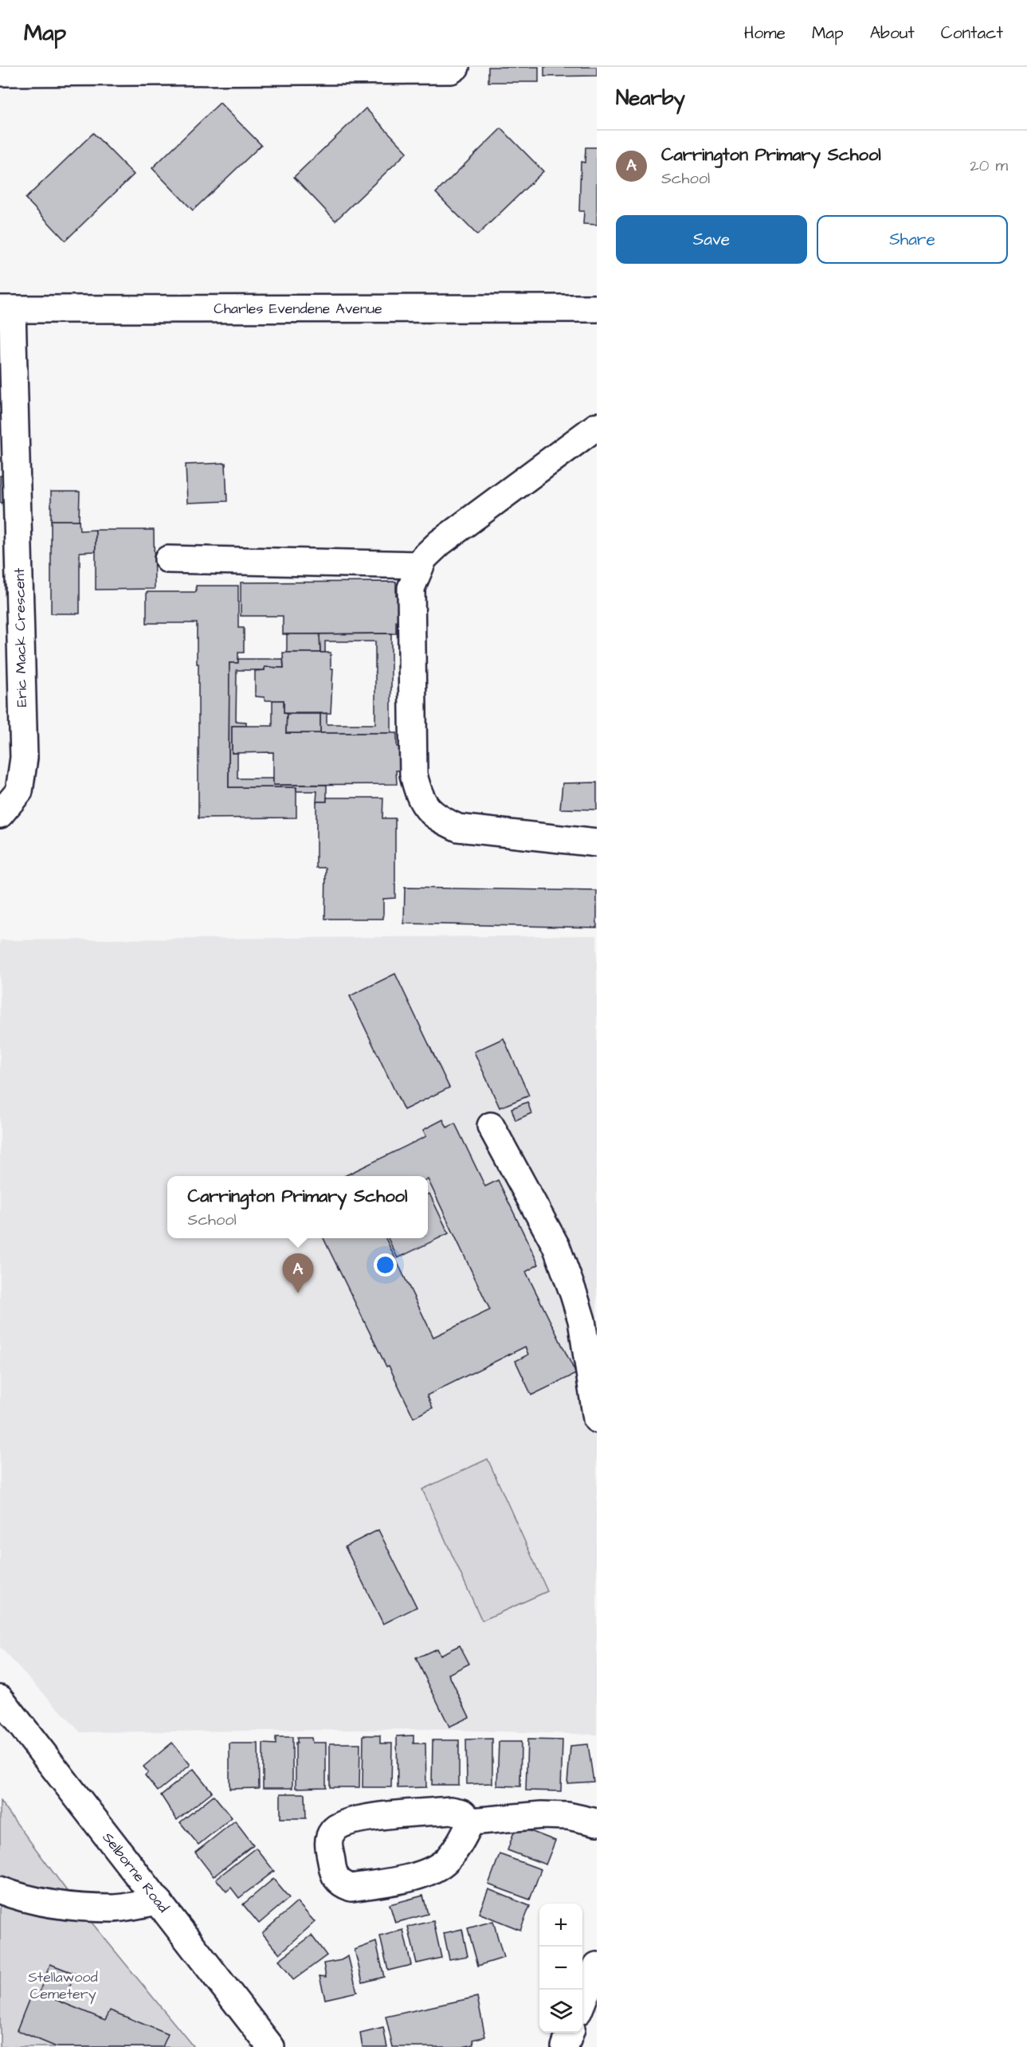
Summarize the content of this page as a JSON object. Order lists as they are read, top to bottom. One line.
{"streets":{"street":["Charles Evendene Avenue","Eric Mack Crescent","Selborne Road"]},"crossings":[["Charles Evendene Avenue","Eric Mack Crescent"]],"parks":["Stellawood Cemetery"],"page":{"header":"Map","nav":["Home","Map","About","Contact"],"heading":"Nearby","list":[{"mark":"A","name":"Carrington Primary School","note":"School","value":"20 m"}],"buttons":["Save","Share"],"popup":["Carrington Primary School","School"],"pins":"A","map_buttons":["+","−"]}}
